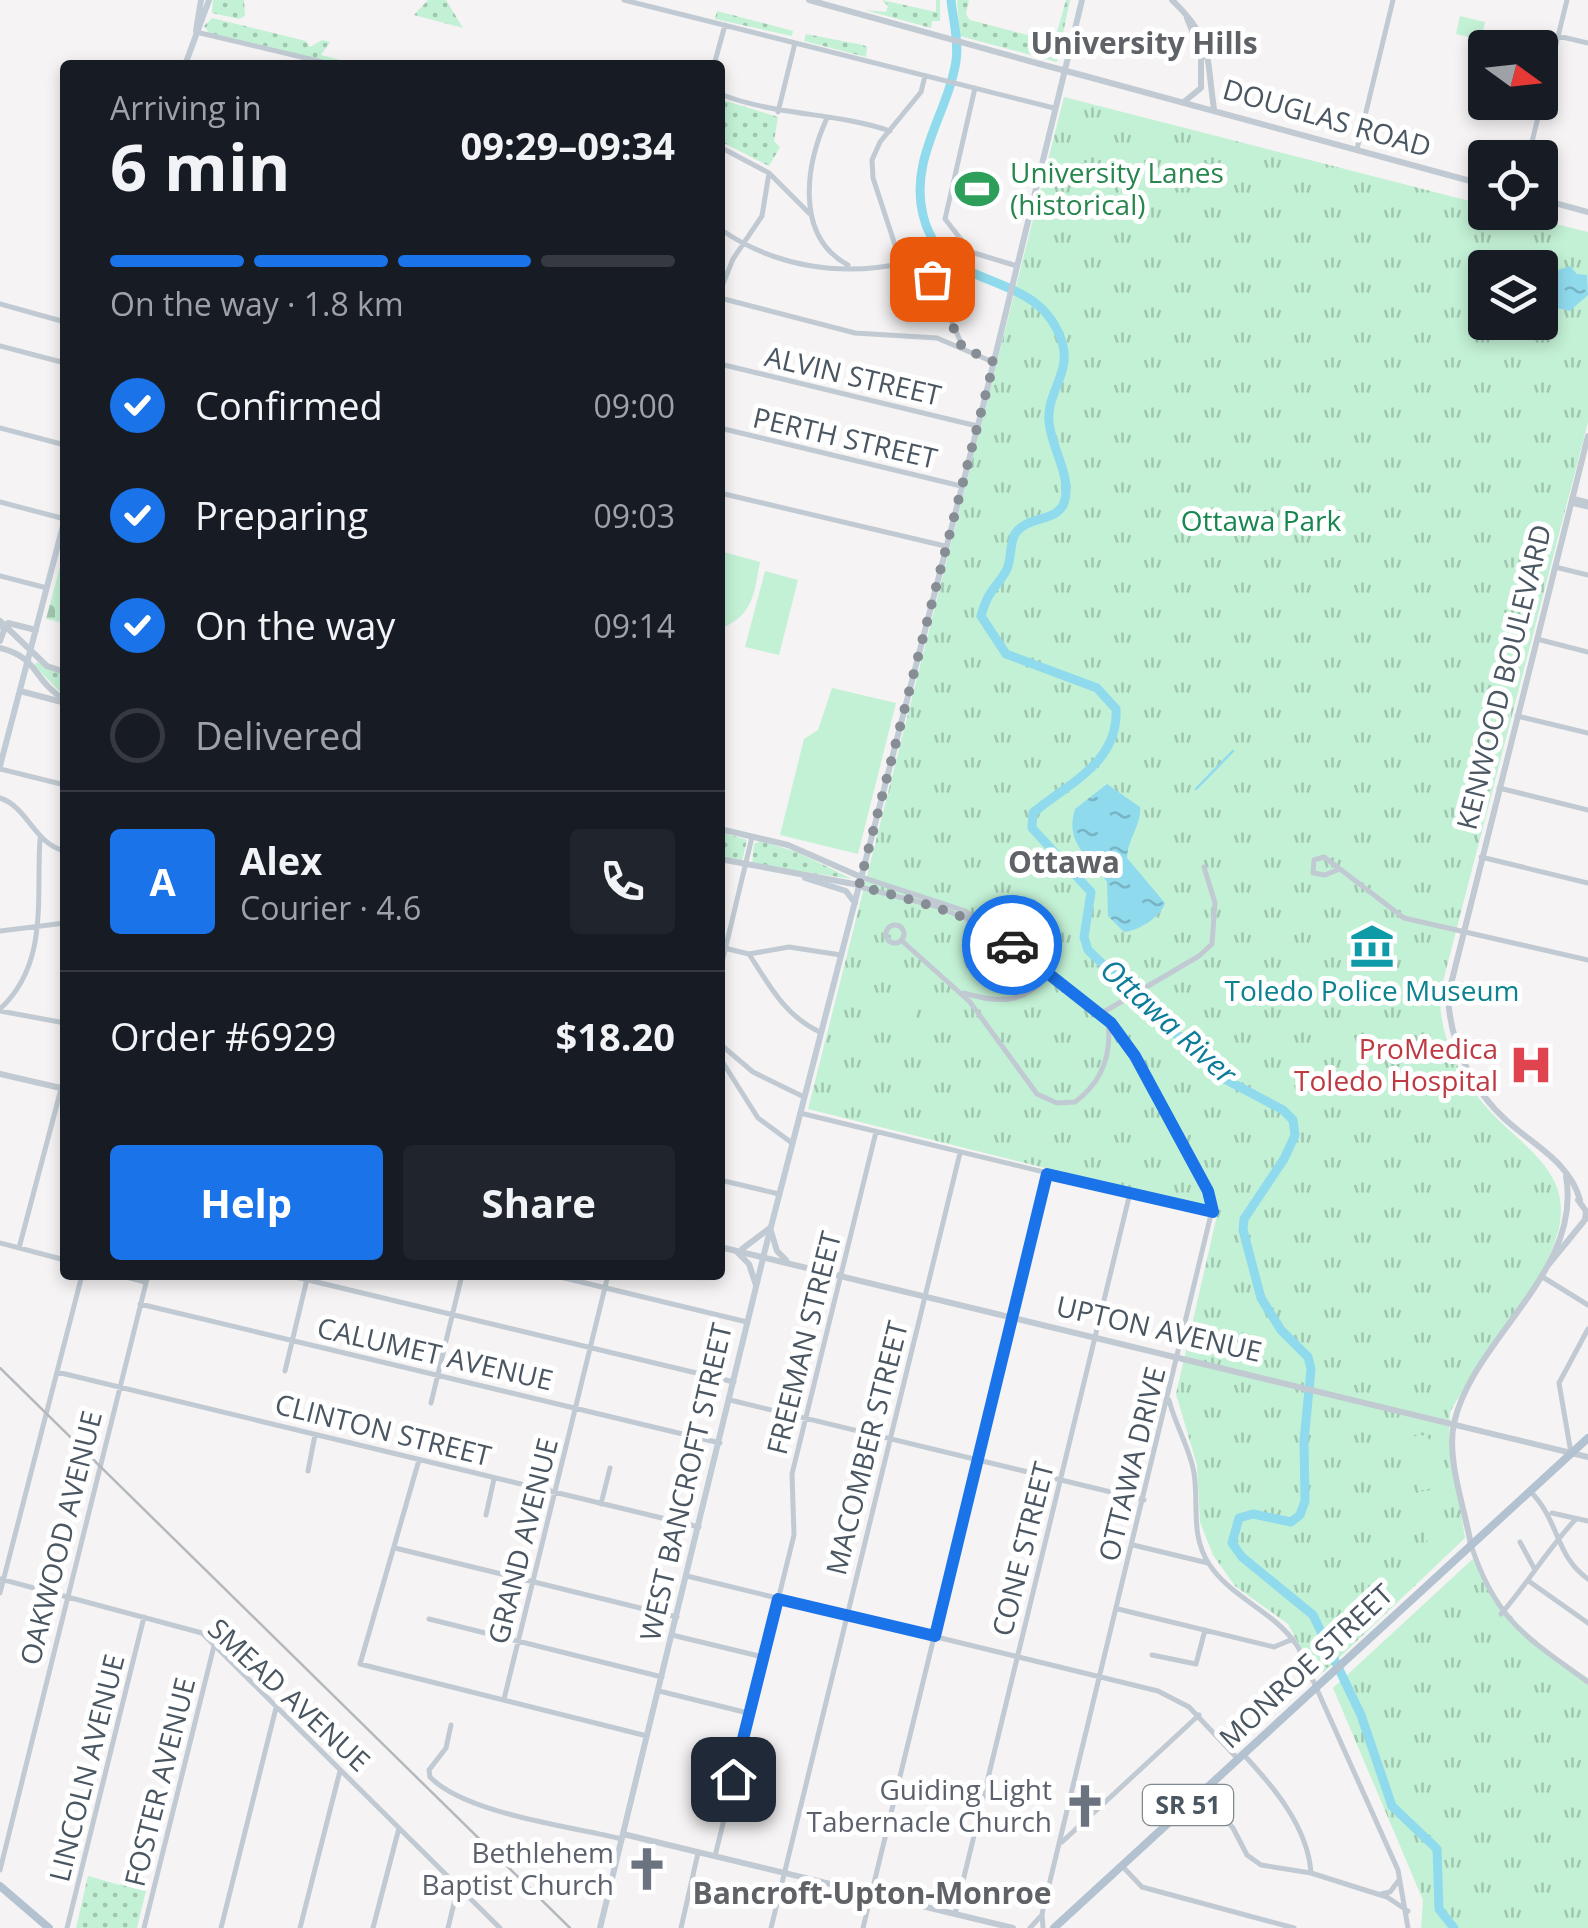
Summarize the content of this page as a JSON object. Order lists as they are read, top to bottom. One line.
{"streets":{"main road":["WEST BANCROFT STREET","MONROE STREET","SR 51"],"street":["DOUGLAS ROAD","ALVIN STREET","PERTH STREET","KENWOOD BOULEVARD","UPTON AVENUE","FREEMAN STREET","CALUMET AVENUE","CLINTON STREET","MACOMBER STREET","OTTAWA DRIVE","OAKWOOD AVENUE","GRAND AVENUE","CONE STREET","SMEAD AVENUE","LINCOLN AVENUE","FOSTER AVENUE"]},"crossings":[["ALVIN STREET","WEST BANCROFT STREET"],["PERTH STREET","WEST BANCROFT STREET"],["UPTON AVENUE","FREEMAN STREET"],["UPTON AVENUE","MACOMBER STREET"],["UPTON AVENUE","OTTAWA DRIVE"],["UPTON AVENUE","WEST BANCROFT STREET"],["UPTON AVENUE","CONE STREET"],["UPTON AVENUE","MONROE STREET"],["CALUMET AVENUE","WEST BANCROFT STREET"],["CALUMET AVENUE","OAKWOOD AVENUE"],["CALUMET AVENUE","GRAND AVENUE"],["CLINTON STREET","WEST BANCROFT STREET"],["CLINTON STREET","OAKWOOD AVENUE"],["CLINTON STREET","GRAND AVENUE"],["OAKWOOD AVENUE","SMEAD AVENUE"],["SMEAD AVENUE","LINCOLN AVENUE"],["SMEAD AVENUE","FOSTER AVENUE"]],"districts":["University Hills","Ottawa","Bancroft-Upton-Monroe"],"water":["Ottawa River"],"parks":["Ottawa Park"],"places":{"sports":["University Lanes (historical)"],"museum":["Toledo Police Museum"],"hospital":["ProMedica Toledo Hospital"],"church":["Guiding Light Tabernacle Church","Bethlehem Baptist Church"]},"north":"right","page":{"heading":["6 min","Arriving in","09:29–09:34"],"panel":["Alex","Courier · 4.6","Order #6929","$18.20"],"bar":"On the way · 1.8 km","list":[["Confirmed","09:00"],["Preparing","09:03"],["On the way","09:14"],"Delivered"],"round":"A","buttons":["Help","Share"]}}
